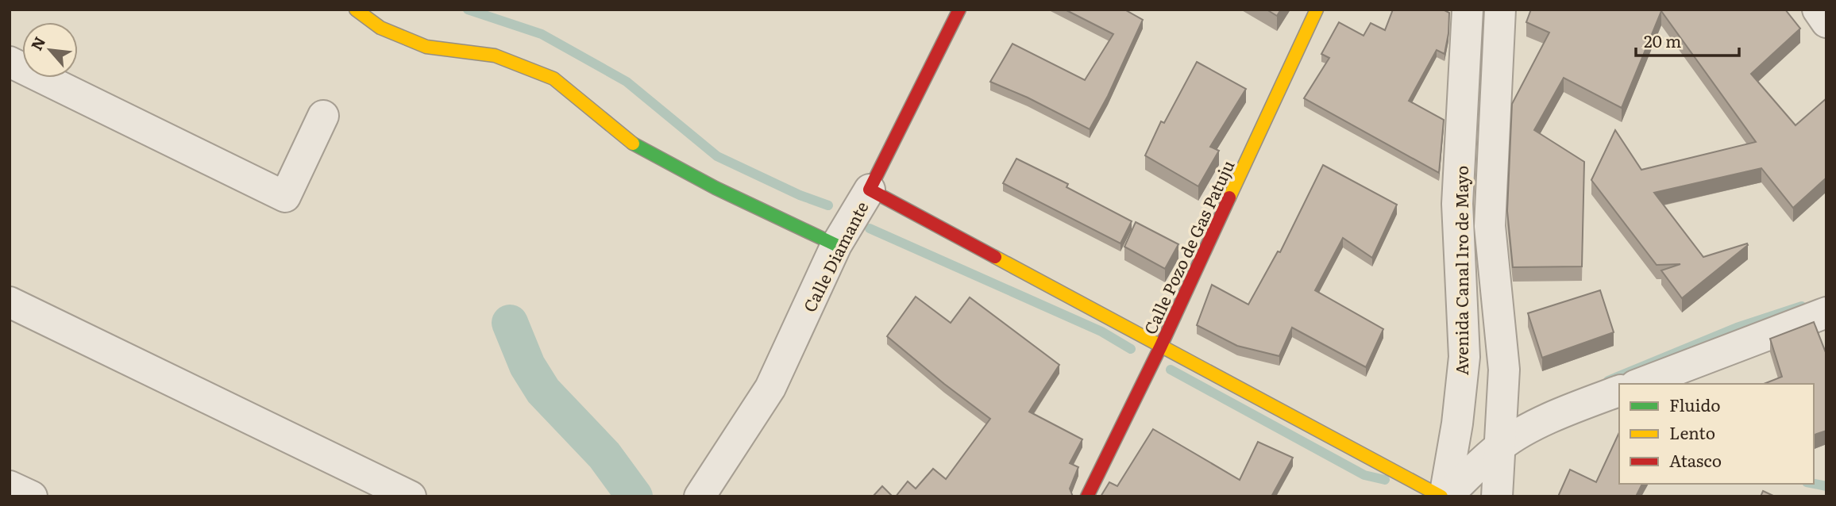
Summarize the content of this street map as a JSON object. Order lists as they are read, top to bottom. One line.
{"streets":{"street":["Calle Pozo de Gas Patuju","Calle Diamante","Avenida Canal 1ro de Mayo"]},"legend":["Fluido","Lento","Atasco"],"scale_bar":"20 m","north":"top left"}
